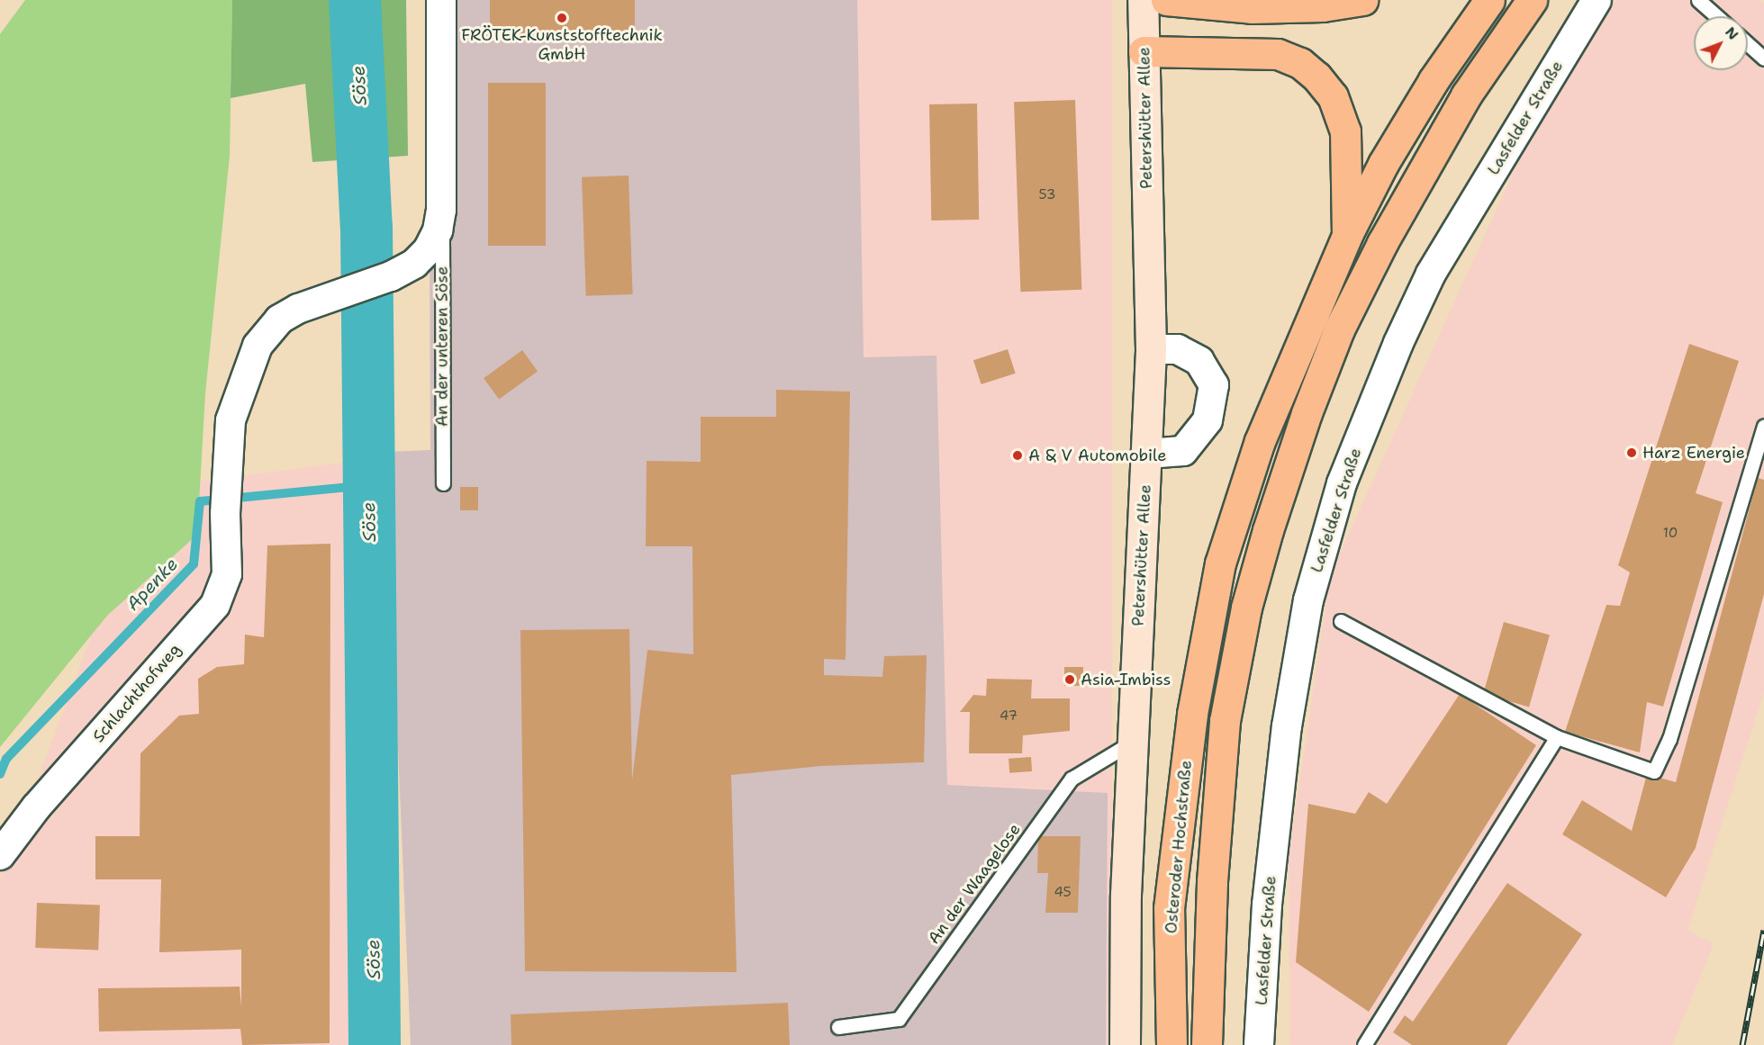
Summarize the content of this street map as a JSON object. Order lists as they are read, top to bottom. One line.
{"streets":{"highway":["Osteroder Hochstraße"],"main road":["Petershütter Allee"],"street":["Lasfelder Straße","An der unteren Söse","Schlachthofweg"],"lane":["An der Waagelose"]},"crossings":[["Petershütter Allee","An der Waagelose"],["An der unteren Söse","Schlachthofweg"]],"water":["Söse","Apenke"],"places":["FRÖTEK-Kunststofftechnik GmbH","Harz Energie","A & V Automobile","Asia-Imbiss"],"house_numbers":["53","10","47","45"],"north":"top right"}
